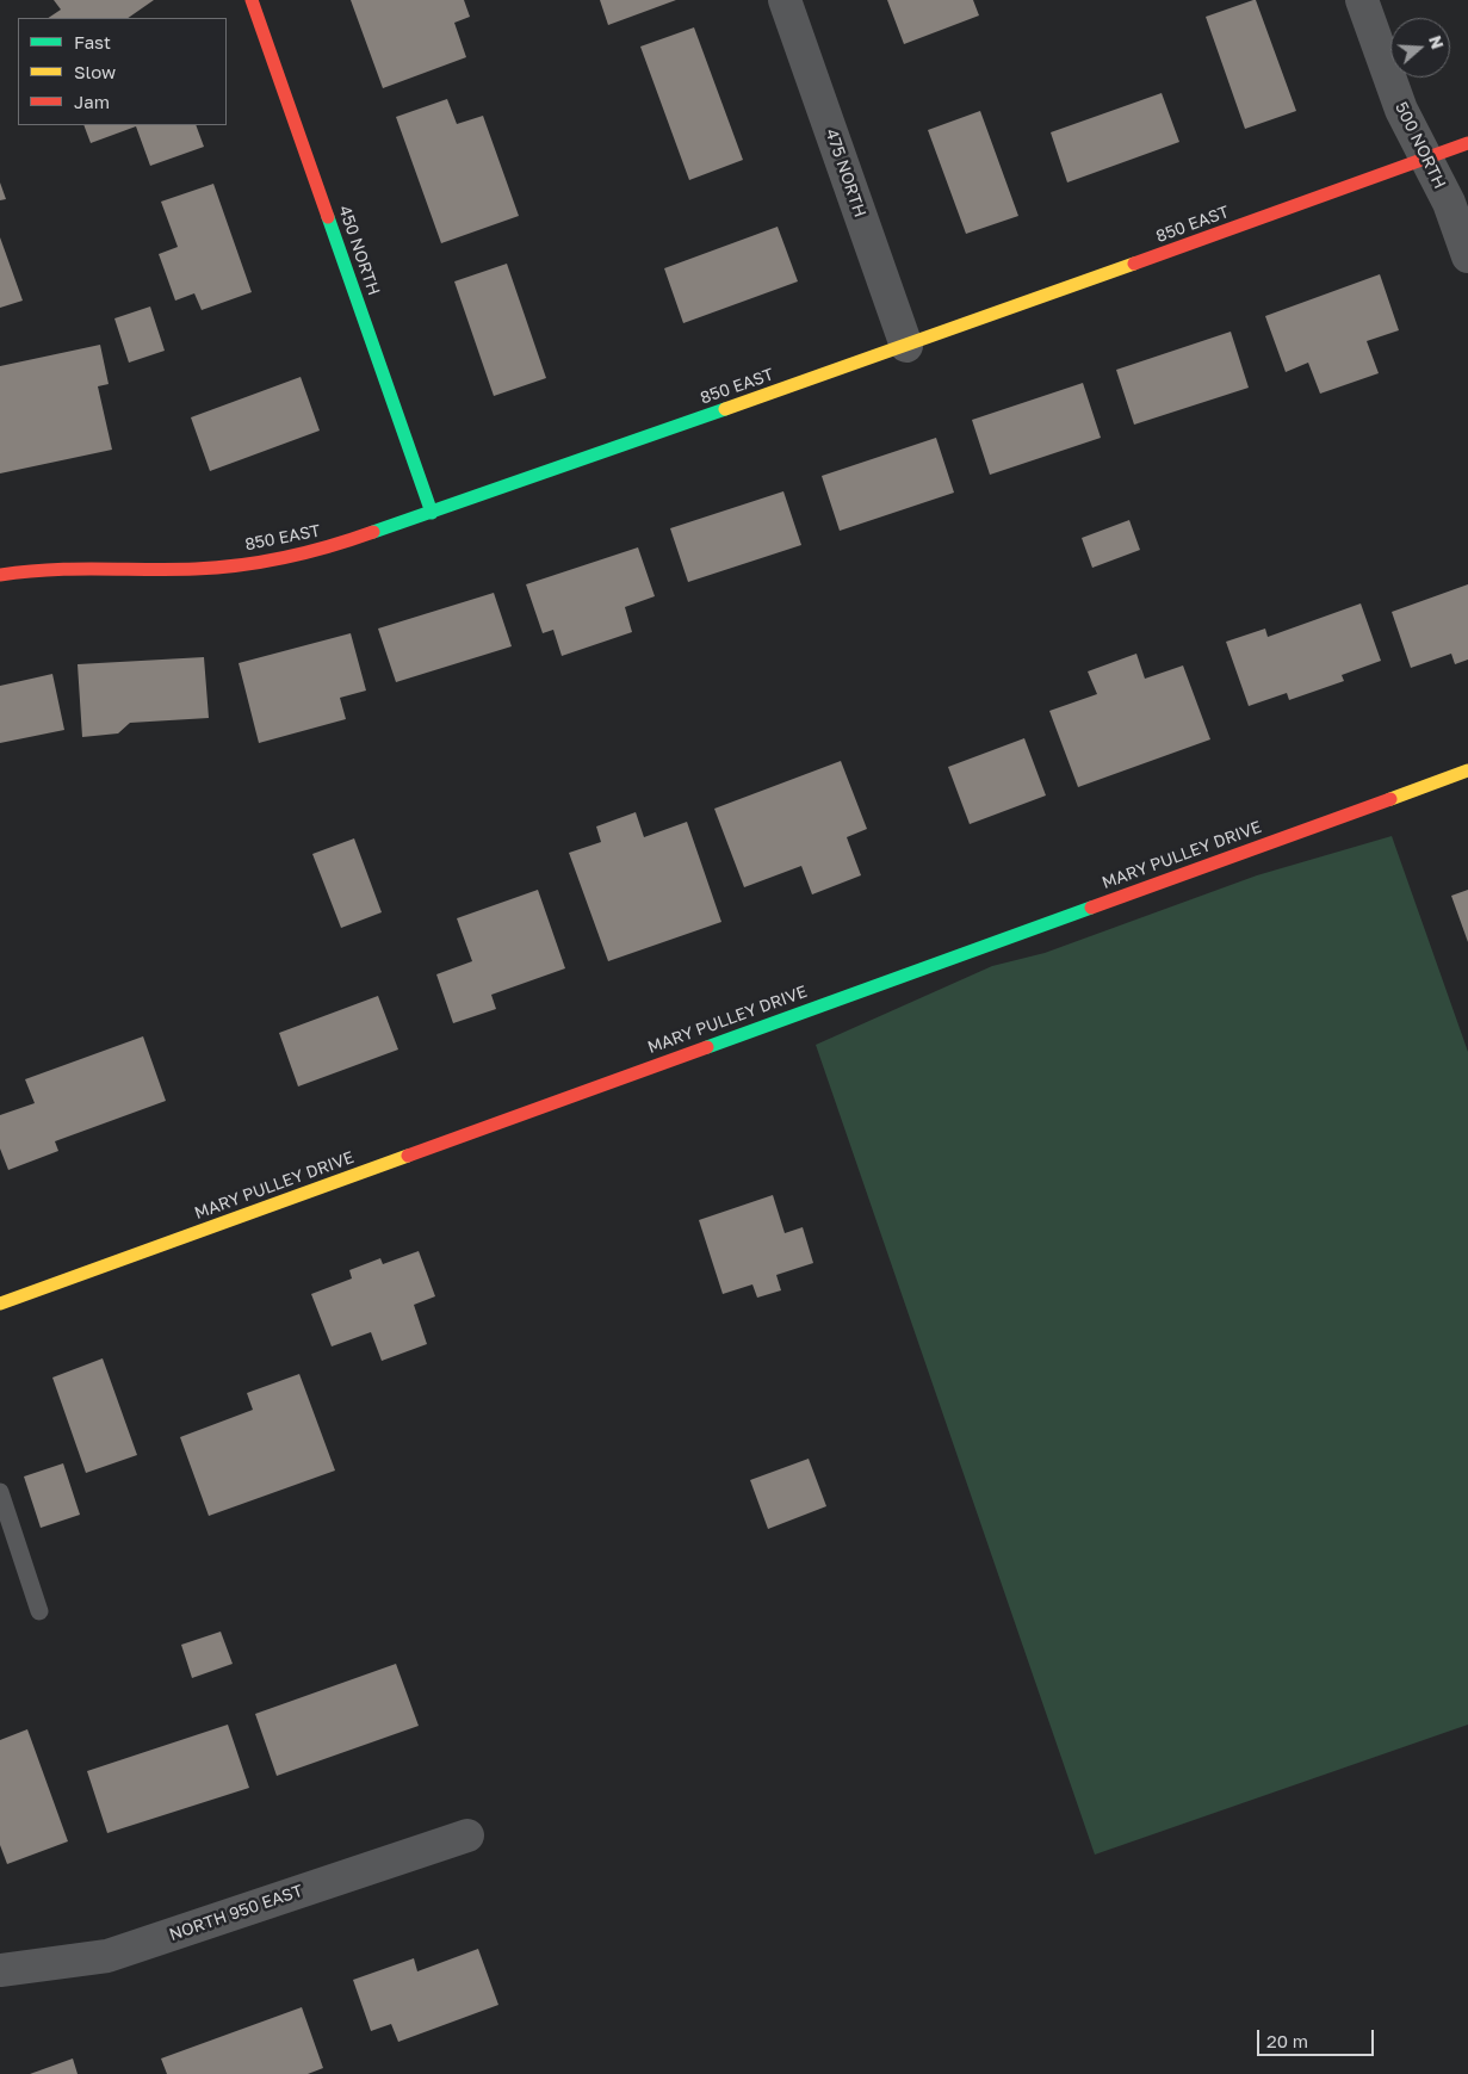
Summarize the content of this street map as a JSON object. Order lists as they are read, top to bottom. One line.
{"streets":{"street":["500 NORTH","475 NORTH","850 EAST","450 NORTH","MARY PULLEY DRIVE","NORTH 950 EAST"]},"crossings":[["500 NORTH","850 EAST"],["475 NORTH","850 EAST"],["850 EAST","450 NORTH"]],"legend":["Fast","Slow","Jam"],"scale_bar":"20 m","north":"right"}
